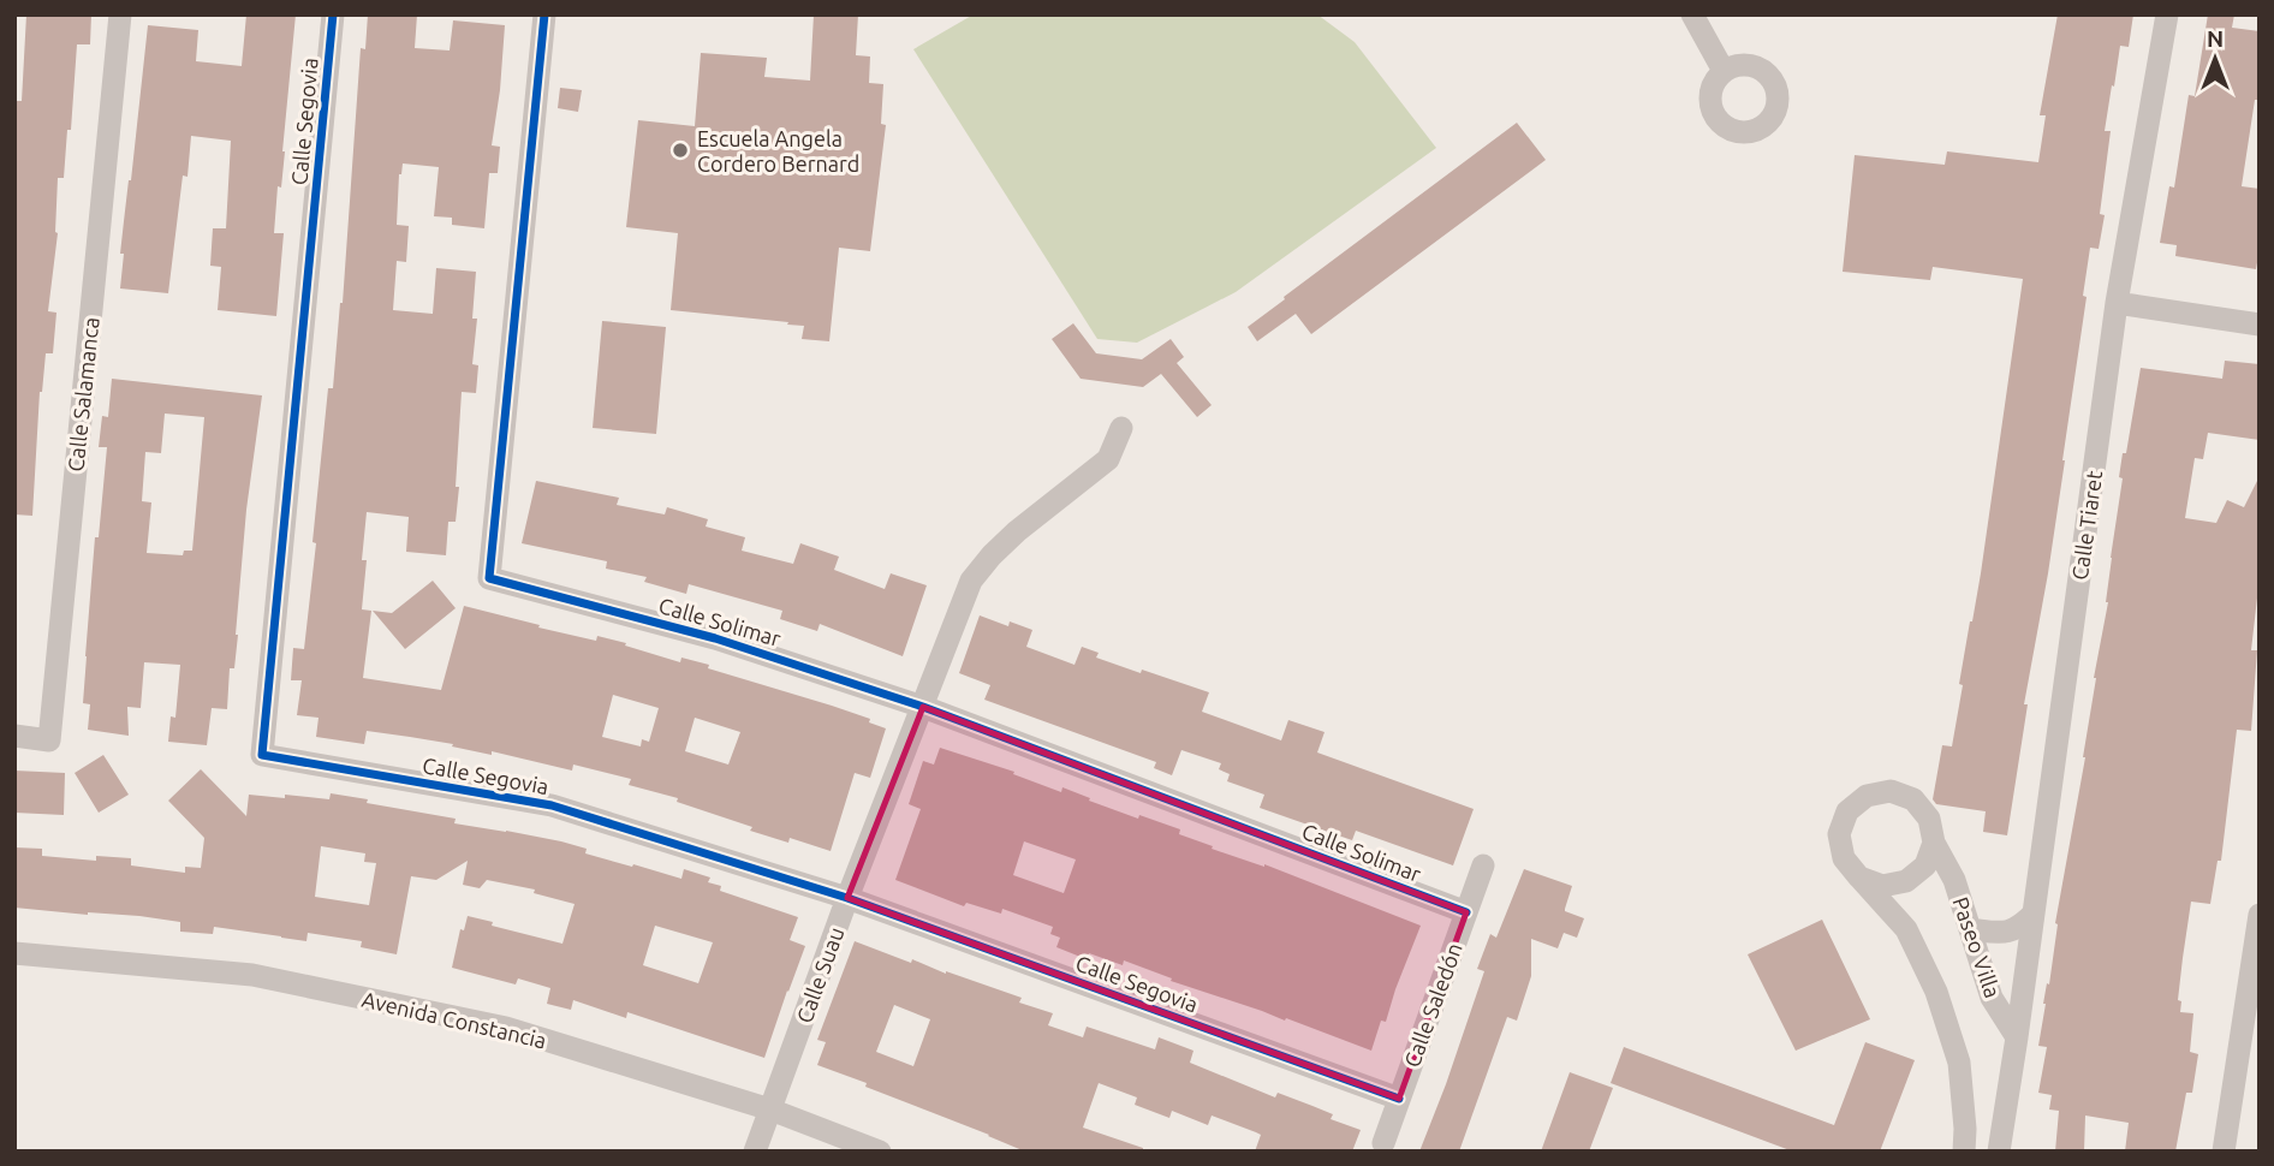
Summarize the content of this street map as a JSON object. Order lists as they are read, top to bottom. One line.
{"streets":{"street":["Calle Segovia","Calle Salamanca","Calle Tiaret","Calle Solimar","Paseo Villa","Calle Suau","Calle Saledón","Avenida Constancia"]},"crossings":[["Calle Segovia","Calle Suau"],["Calle Segovia","Calle Saledón"],["Calle Tiaret","Paseo Villa"],["Calle Solimar","Calle Suau"],["Calle Solimar","Calle Saledón"],["Calle Suau","Avenida Constancia"]],"places":["Escuela Angela Cordero Bernard"],"north":"top"}
